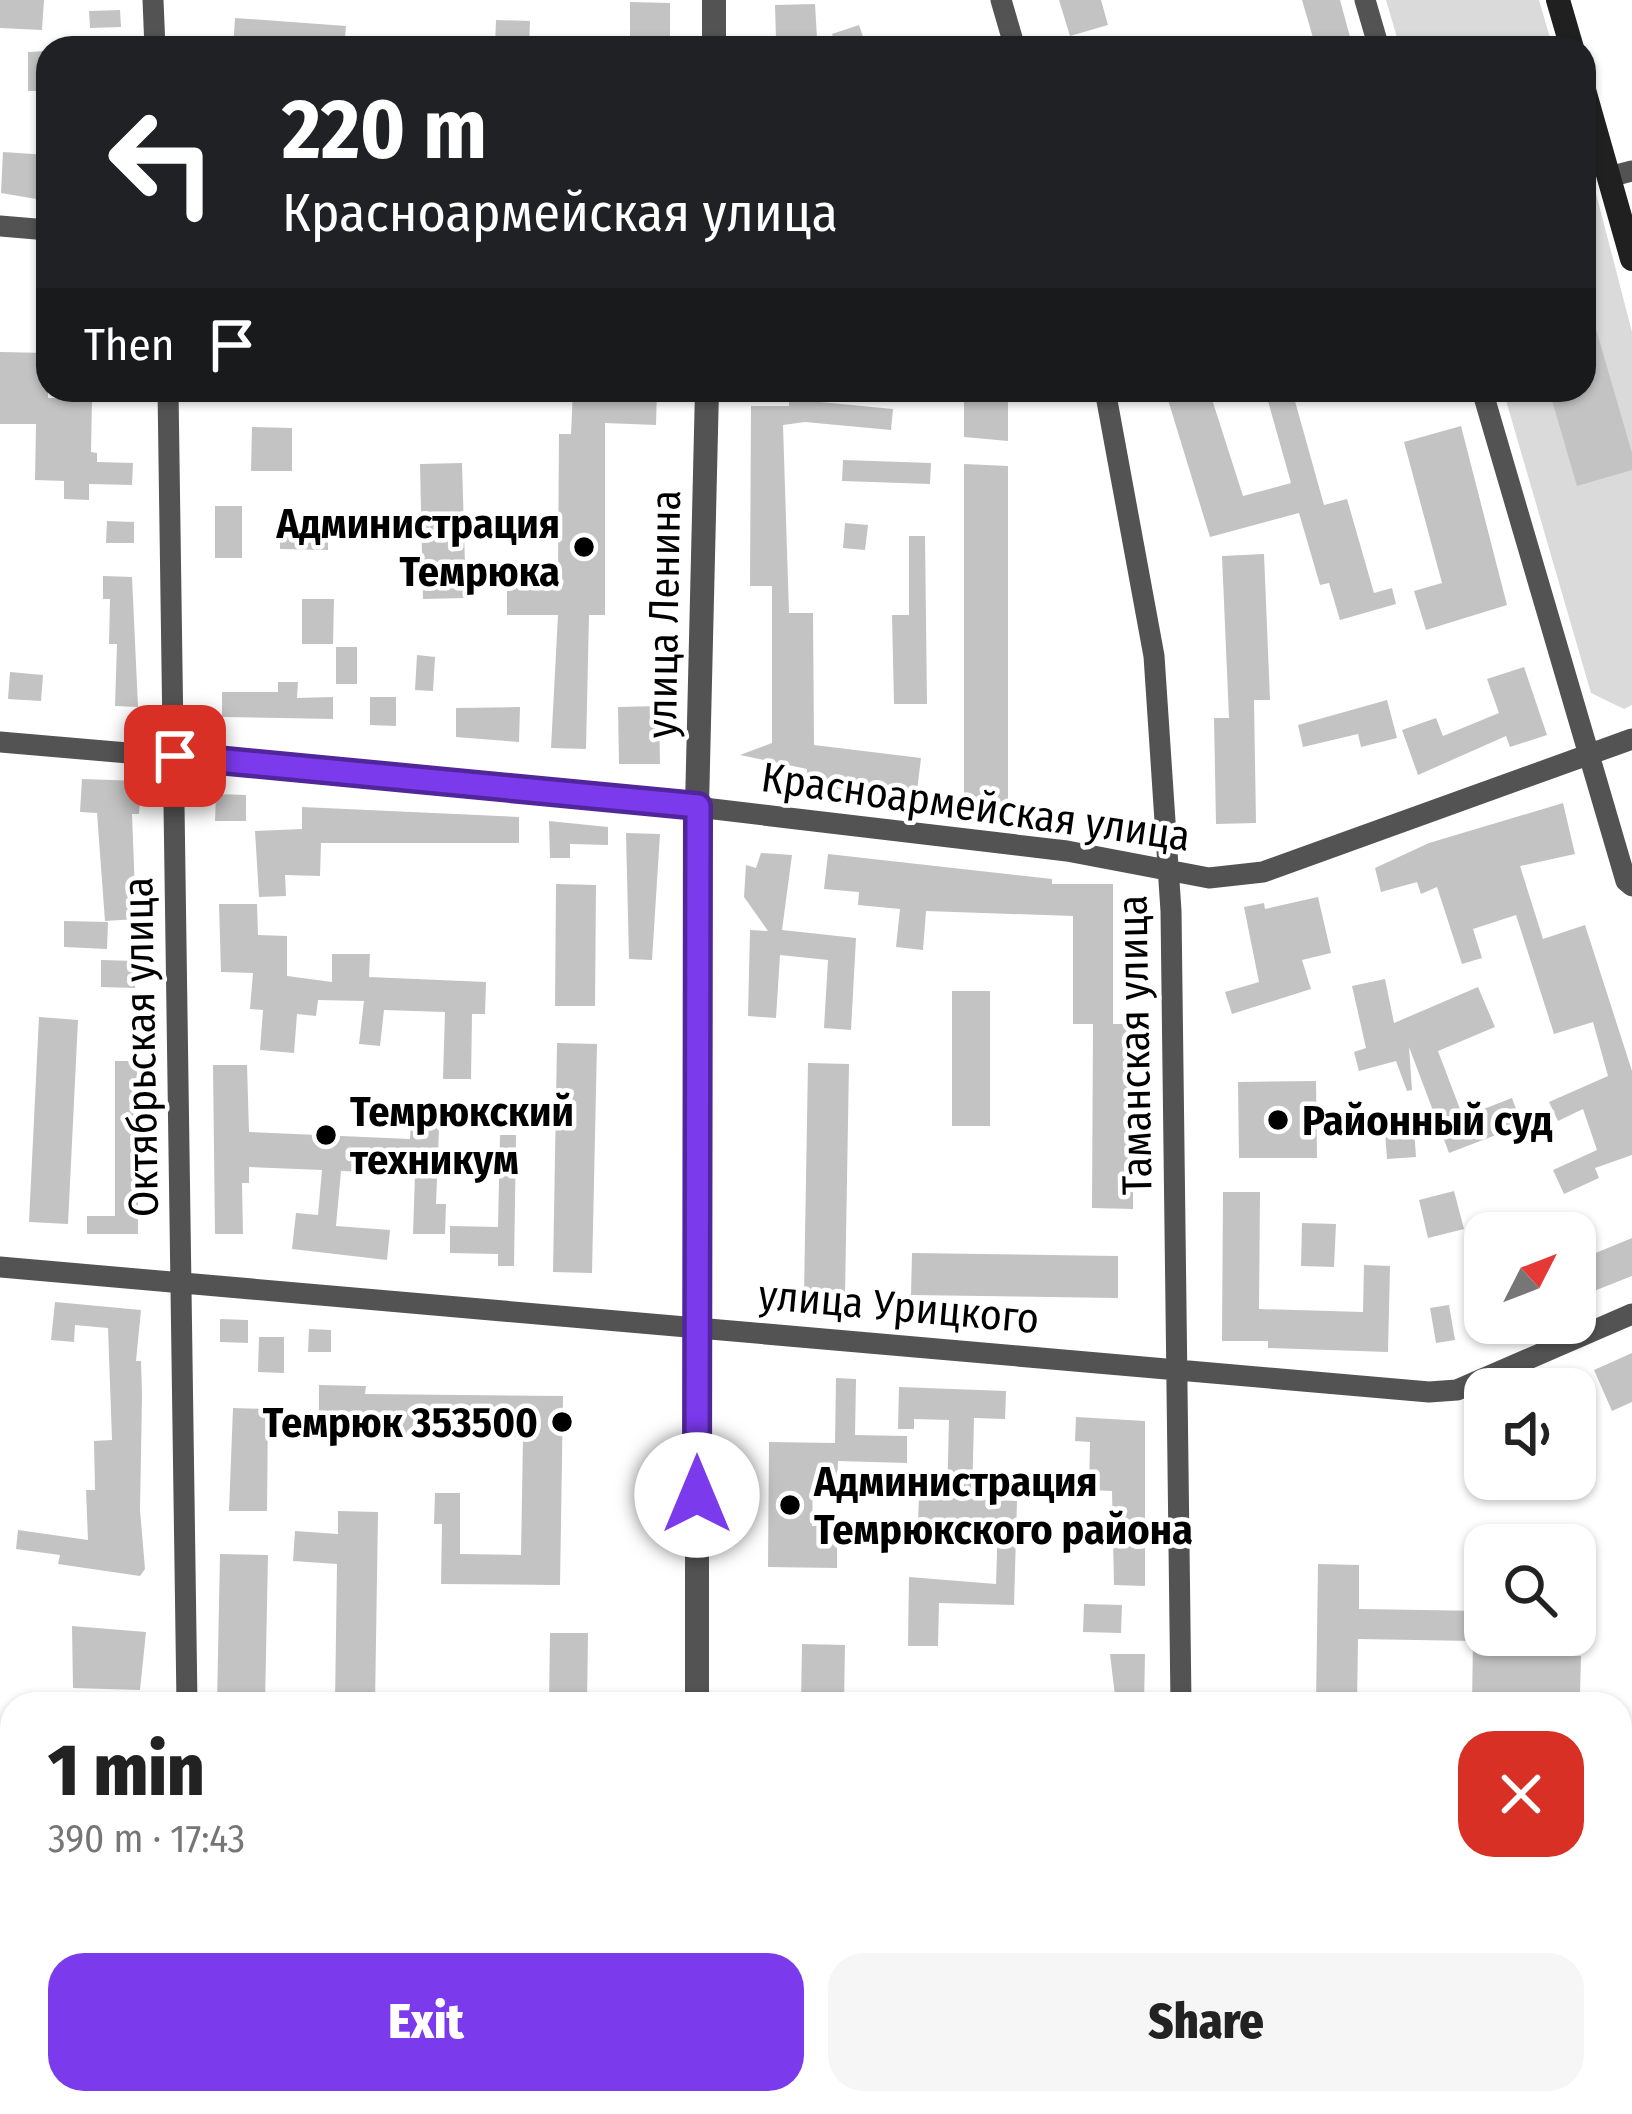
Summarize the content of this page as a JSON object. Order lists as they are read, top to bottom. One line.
{"streets":{"street":["улица Ленина","Красноармейская улица","Таманская улица","Октябрьская улица","улица Урицкого"]},"crossings":[["улица Ленина","Красноармейская улица"],["улица Ленина","улица Урицкого"],["Красноармейская улица","Таманская улица"],["Красноармейская улица","Октябрьская улица"],["Таманская улица","улица Урицкого"],["Октябрьская улица","улица Урицкого"]],"places":["Администрация Темрюка","Районный суд","Темрюкский техникум","Темрюк 353500","Администрация Темрюкского района"],"north":"top right","page":{"turn":["220 m","Красноармейская улица"],"then":"Then","heading":["1 min","390 m · 17:43"],"buttons":["Exit","Share"]}}
